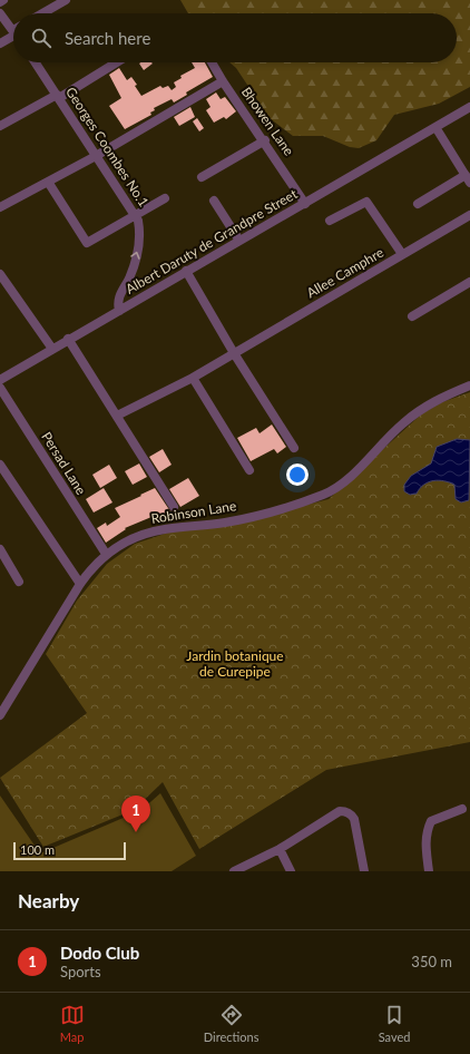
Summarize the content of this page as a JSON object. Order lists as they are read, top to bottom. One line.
{"streets":{"street":["Bhowen Lane","Georges Coombes No.1","Albert Daruty de Grandpre Street","Allee Camphre","Persad Lane","Robinson Lane"]},"crossings":[["Bhowen Lane","Albert Daruty de Grandpre Street"],["Georges Coombes No.1","Albert Daruty de Grandpre Street"],["Persad Lane","Robinson Lane"]],"parks":["Jardin botanique de Curepipe"],"scale_bar":"100 m","page":{"search":"Search here","pins":"1","scale":"100 m","heading":"Nearby","list":[{"mark":"1","name":"Dodo Club","note":"Sports","value":"350 m"}],"nav":["Map","Directions","Saved"]}}
